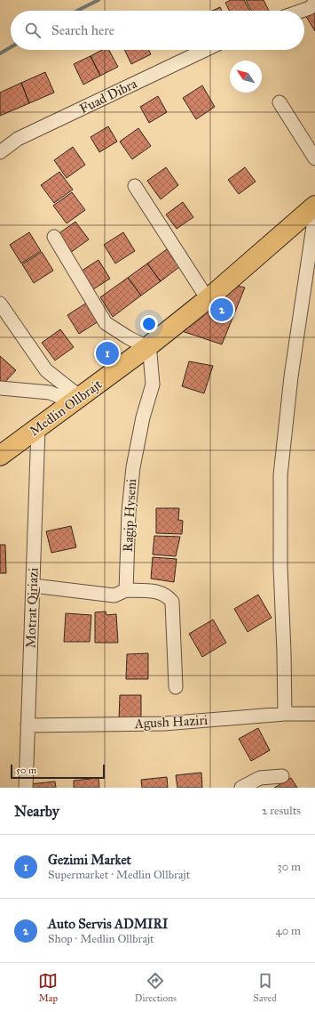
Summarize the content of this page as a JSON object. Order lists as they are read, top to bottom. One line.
{"streets":{"main road":["Medlin Ollbrajt"],"street":["Fuad Dibra","Ragip Hyseni","Motrat Qiriazi","Agush Haziri"]},"crossings":[["Medlin Ollbrajt","Ragip Hyseni"],["Medlin Ollbrajt","Motrat Qiriazi"],["Motrat Qiriazi","Agush Haziri"]],"scale_bar":"50 m","north":"top left","page":{"search":"Search here","pins":["2","1"],"scale":"50 m","heading":["Nearby","2 results"],"list":[{"mark":"1","name":"Gezimi Market","note":"Supermarket · Medlin Ollbrajt","value":"30 m"},{"mark":"2","name":"Auto Servis ADMIRI","note":"Shop · Medlin Ollbrajt","value":"40 m"}],"nav":["Map","Directions","Saved"]}}
